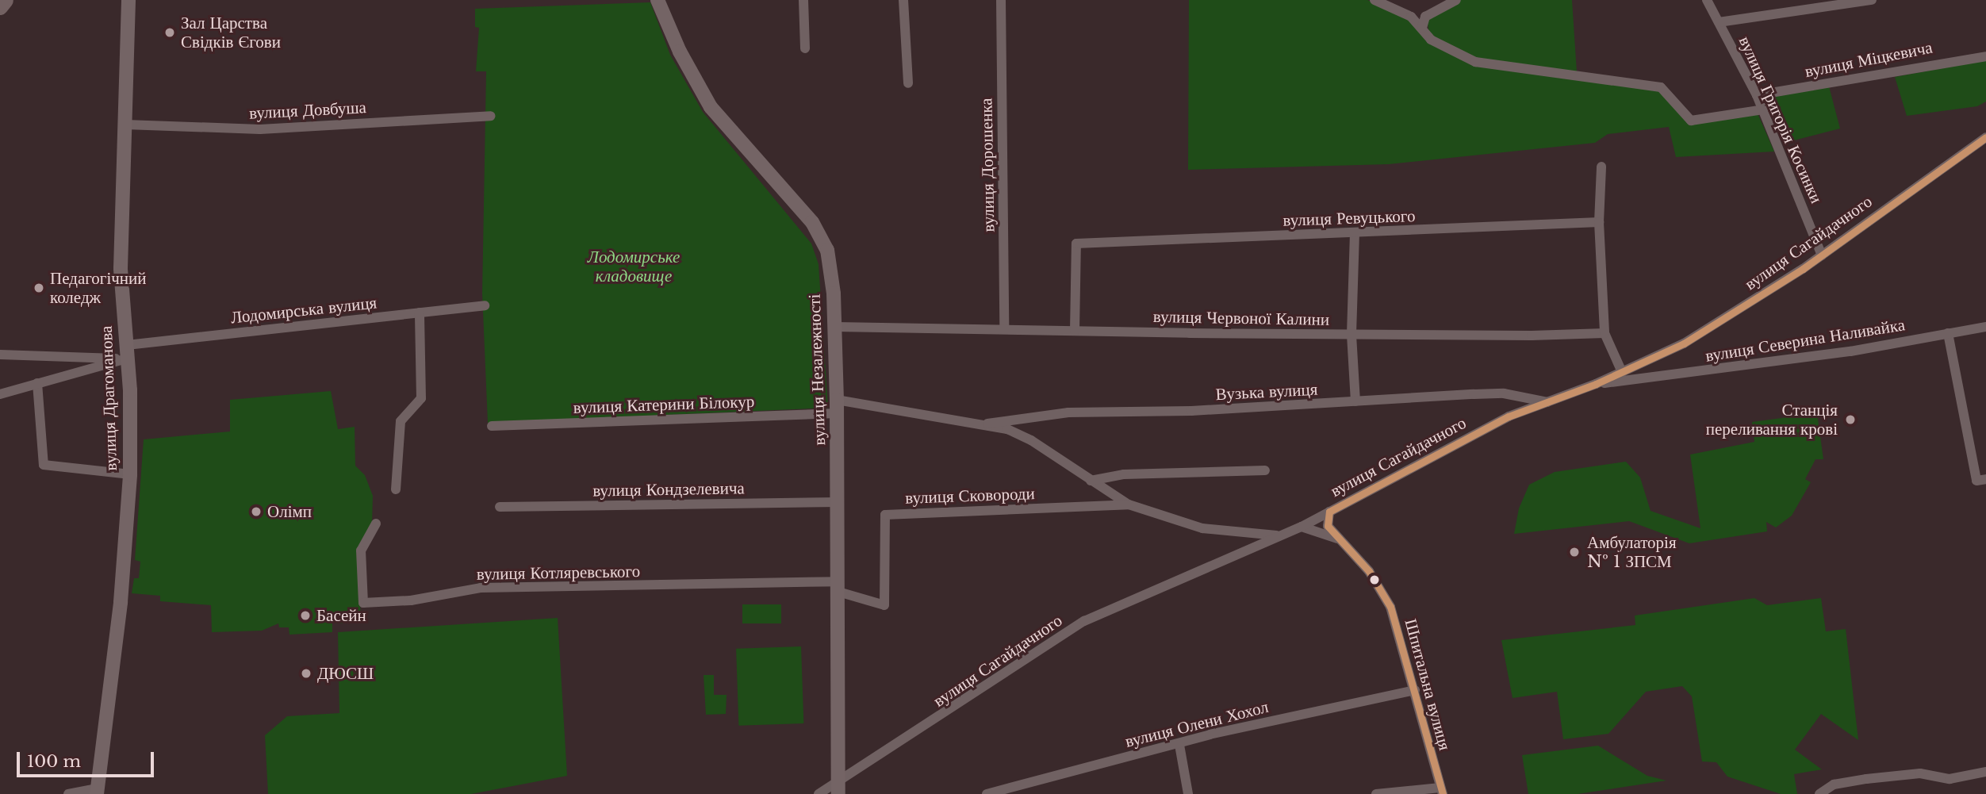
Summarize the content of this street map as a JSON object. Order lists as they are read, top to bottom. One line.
{"streets":{"street":["вулиця Міцкевича","вулиця Довбуша","вулиця Григорія Косинки","вулиця Дорошенка","вулиця Ревуцького","вулиця Сагайдачного","Лодомирська вулиця","вулиця Червоної Калини","вулиця Северина Наливайка","вулиця Незалежності","Вузька вулиця","вулиця Драгоманова","вулиця Катерини Білокур","вулиця Кондзелевича","вулиця Сковороди","вулиця Котляревського","Шпитальна вулиця","вулиця Олени Хохол"]},"crossings":[["вулиця Міцкевича","вулиця Григорія Косинки"],["вулиця Довбуша","вулиця Драгоманова"],["вулиця Григорія Косинки","вулиця Сагайдачного"],["вулиця Дорошенка","вулиця Червоної Калини"],["вулиця Ревуцького","вулиця Червоної Калини"],["вулиця Сагайдачного","вулиця Северина Наливайка"],["вулиця Сагайдачного","вулиця Незалежності"],["вулиця Сагайдачного","Вузька вулиця"],["вулиця Сагайдачного","Шпитальна вулиця"],["Лодомирська вулиця","вулиця Драгоманова"],["вулиця Червоної Калини","вулиця Незалежності"],["вулиця Незалежності","вулиця Катерини Білокур"],["вулиця Незалежності","вулиця Кондзелевича"],["вулиця Незалежності","вулиця Сковороди"],["вулиця Незалежності","вулиця Котляревського"],["Вузька вулиця","вулиця Катерини Білокур"],["вулиця Сковороди","вулиця Котляревського"],["Шпитальна вулиця","вулиця Олени Хохол"]],"parks":["Лодомирське кладовище"],"places":["Зал Царства Свідків Єгови","Педагогічний коледж","Станція переливання крові","Олімп","Амбулаторія № 1 ЗПСМ","Басейн","ДЮСШ"],"scale_bar":"100 m"}
